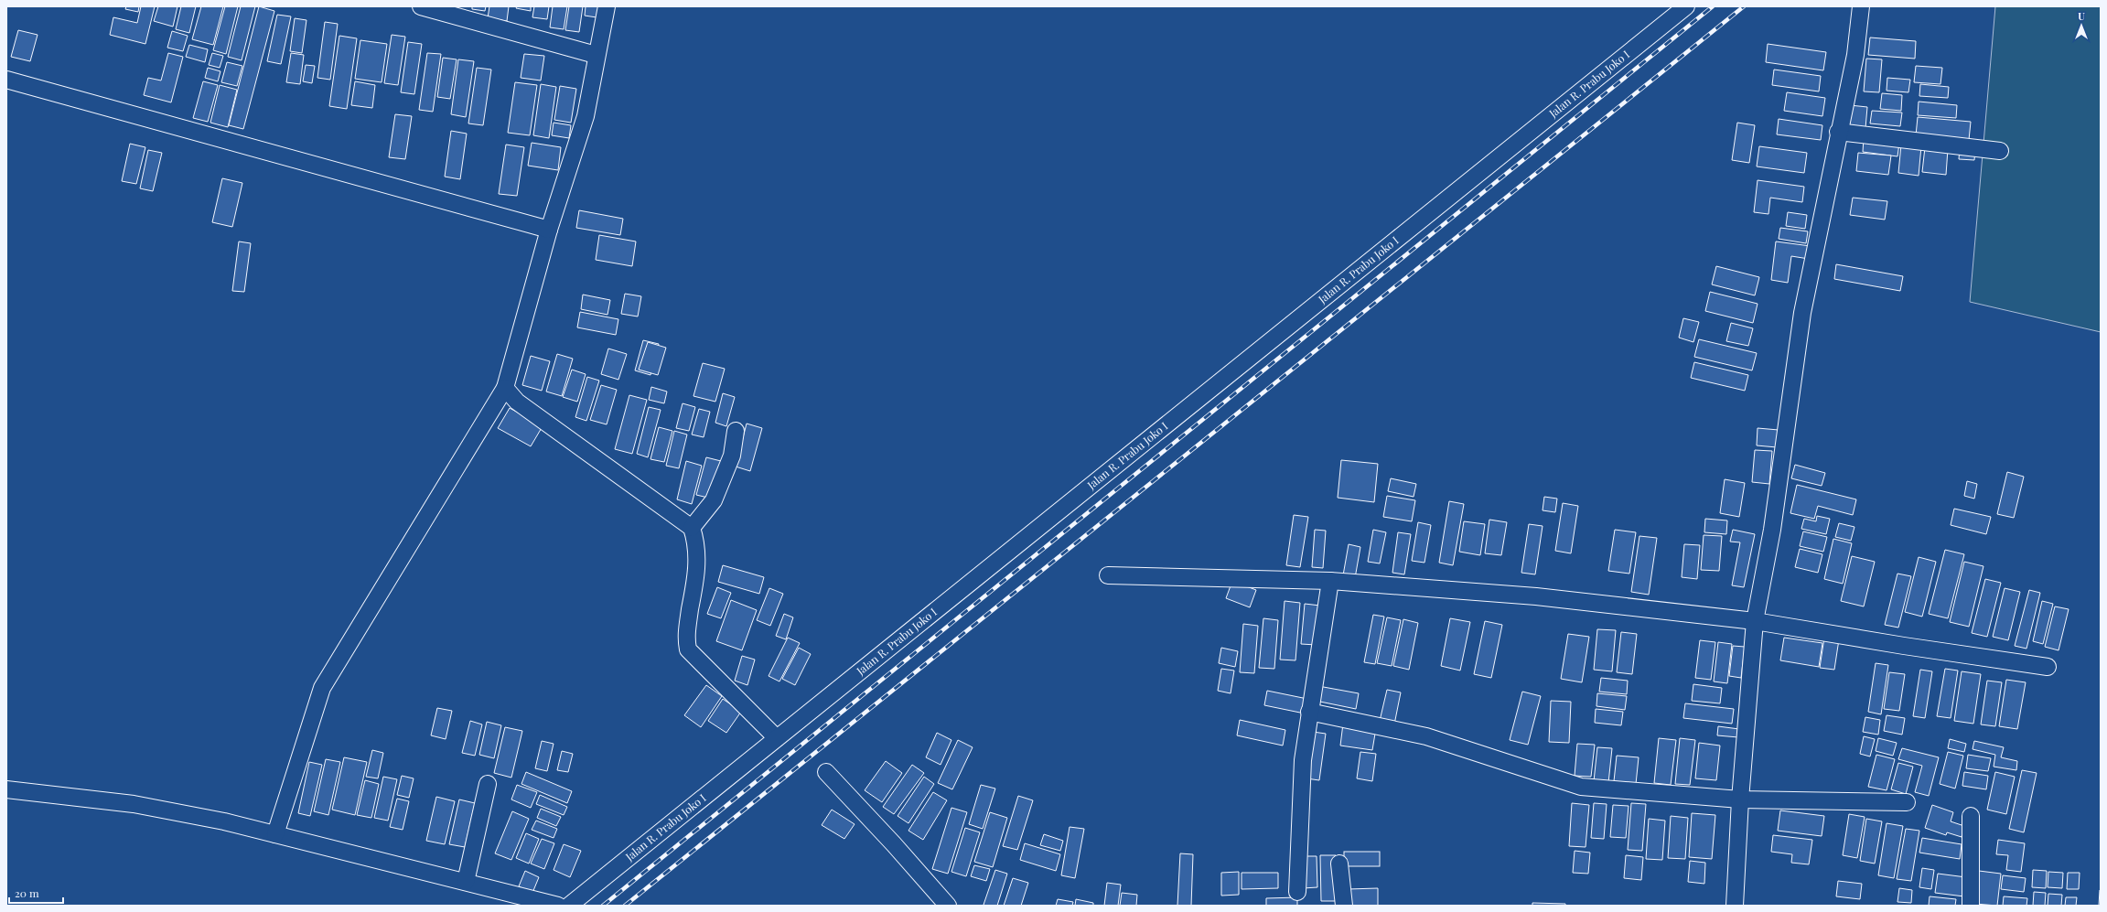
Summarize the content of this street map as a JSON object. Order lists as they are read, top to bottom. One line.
{"streets":{"street":["Jalan R. Prabu Joko I"]},"scale_bar":"20 m","north":"top"}
